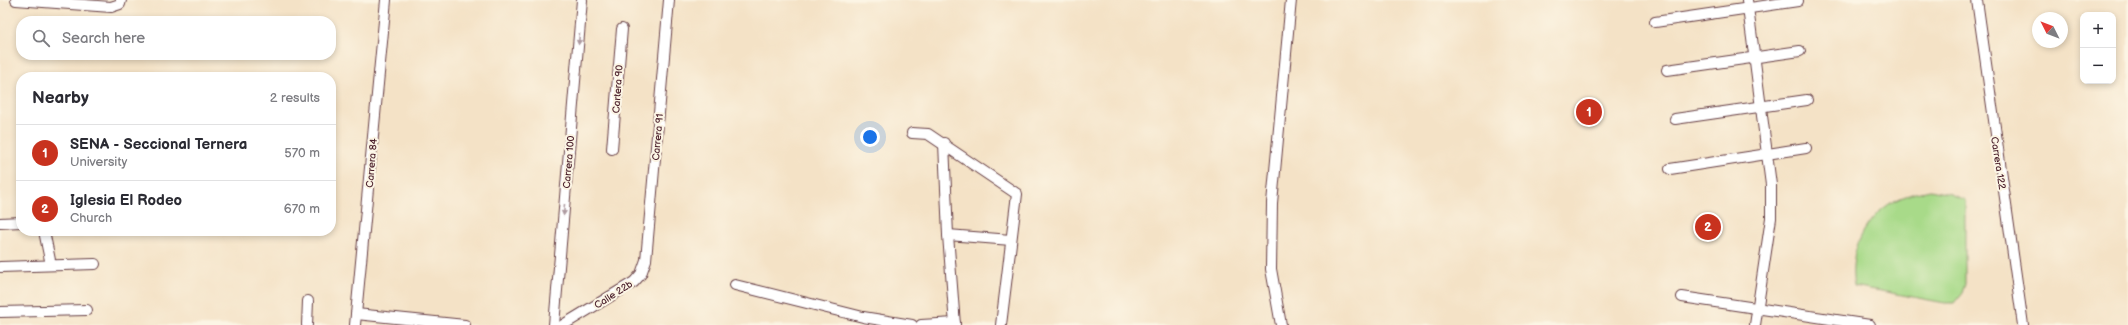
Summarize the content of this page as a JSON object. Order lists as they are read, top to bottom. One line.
{"streets":{"street":["Cartera 90","Carrera 91","Carrera 100","Carrera 84","Carrera 122","Calle 22b"]},"crossings":[["Carrera 91","Calle 22b"]],"one_way":["Carrera 100"],"north":"top left","page":{"map_buttons":["+","−"],"search":"Search here","heading":["Nearby","2 results"],"pins":["1","2"],"list":[{"mark":"1","name":"SENA - Seccional Ternera","note":"University","value":"570 m"},{"mark":"2","name":"Iglesia El Rodeo","note":"Church","value":"670 m"}]}}
